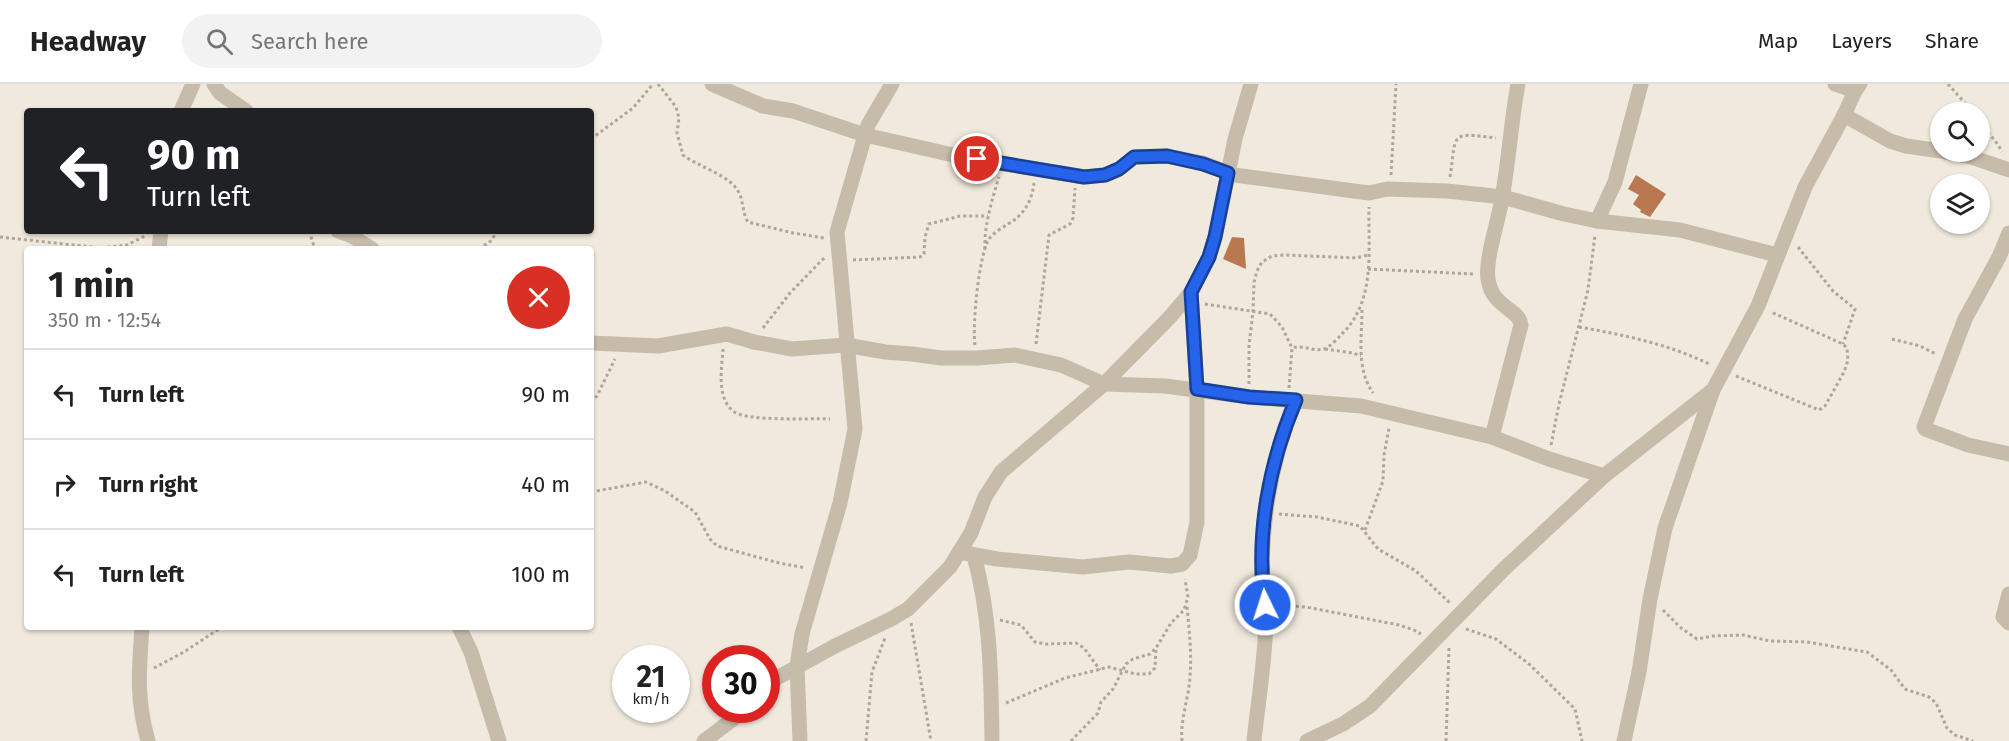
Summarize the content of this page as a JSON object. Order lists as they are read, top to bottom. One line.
{"page":{"header":"Headway","search":"Search here","nav":["Map","Layers","Share"],"turn":["90 m","Turn left"],"heading":["1 min","350 m · 12:54"],"list":[{"name":"Turn left","value":"90 m"},{"name":"Turn right","value":"40 m"},{"name":"Turn left","value":"100 m"}],"speed":"21 km/h","limit":"30"}}
